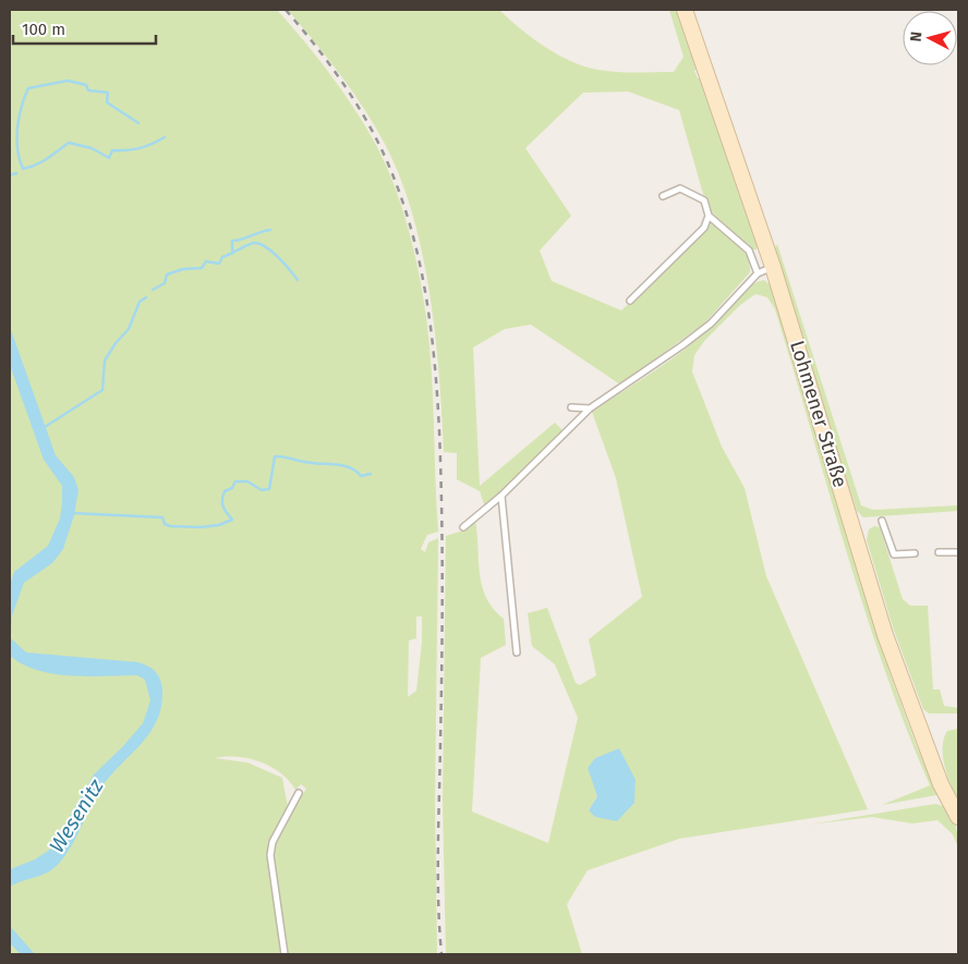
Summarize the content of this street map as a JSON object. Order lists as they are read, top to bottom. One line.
{"streets":{"main road":["Lohmener Straße"]},"water":["Wesenitz"],"scale_bar":"100 m","north":"left"}
